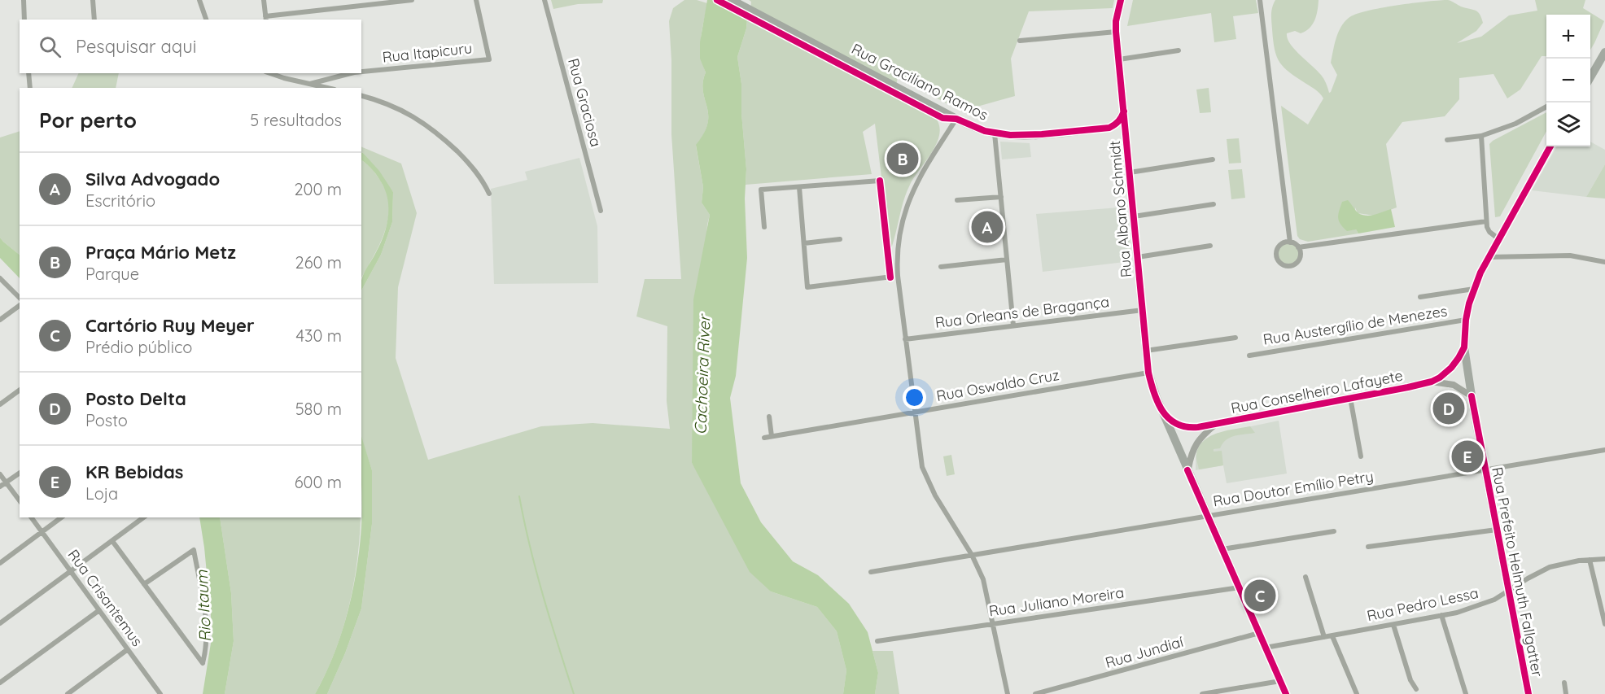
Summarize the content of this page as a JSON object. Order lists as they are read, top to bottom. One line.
{"streets":{"main road":["Rua Graciliano Ramos","Rua Albano Schmidt","Rua Prefeito Helmuth Fallgatter"],"street":["Rua Itapicuru","Rua Graciosa","Rua Orleans de Bragança","Rua Austergílio de Menezes","Rua Oswaldo Cruz","Rua Conselheiro Lafayete","Rua Doutor Emílio Petry","Rua Crisantemus","Rua Juliano Moreira","Rua Pedro Lessa","Rua Jundiaí"]},"crossings":[["Rua Albano Schmidt","Rua Orleans de Bragança"],["Rua Albano Schmidt","Rua Oswaldo Cruz"],["Rua Albano Schmidt","Rua Conselheiro Lafayete"],["Rua Albano Schmidt","Rua Doutor Emílio Petry"],["Rua Albano Schmidt","Rua Juliano Moreira"],["Rua Albano Schmidt","Rua Pedro Lessa"],["Rua Albano Schmidt","Rua Jundiaí"],["Rua Austergílio de Menezes","Rua Prefeito Helmuth Fallgatter"],["Rua Conselheiro Lafayete","Rua Prefeito Helmuth Fallgatter"],["Rua Doutor Emílio Petry","Rua Prefeito Helmuth Fallgatter"],["Rua Prefeito Helmuth Fallgatter","Rua Pedro Lessa"]],"water":["Cachoeira River","Rio Itaum"],"page":{"map_buttons":["+","−"],"search":"Pesquisar aqui","heading":["Por perto","5 resultados"],"pins":["B","A","D","E","C"],"list":[{"mark":"A","name":"Silva Advogado","note":"Escritório","value":"200 m"},{"mark":"B","name":"Praça Mário Metz","note":"Parque","value":"260 m"},{"mark":"C","name":"Cartório Ruy Meyer","note":"Prédio público","value":"430 m"},{"mark":"D","name":"Posto Delta","note":"Posto","value":"580 m"},{"mark":"E","name":"KR Bebidas","note":"Loja","value":"600 m"}]}}
